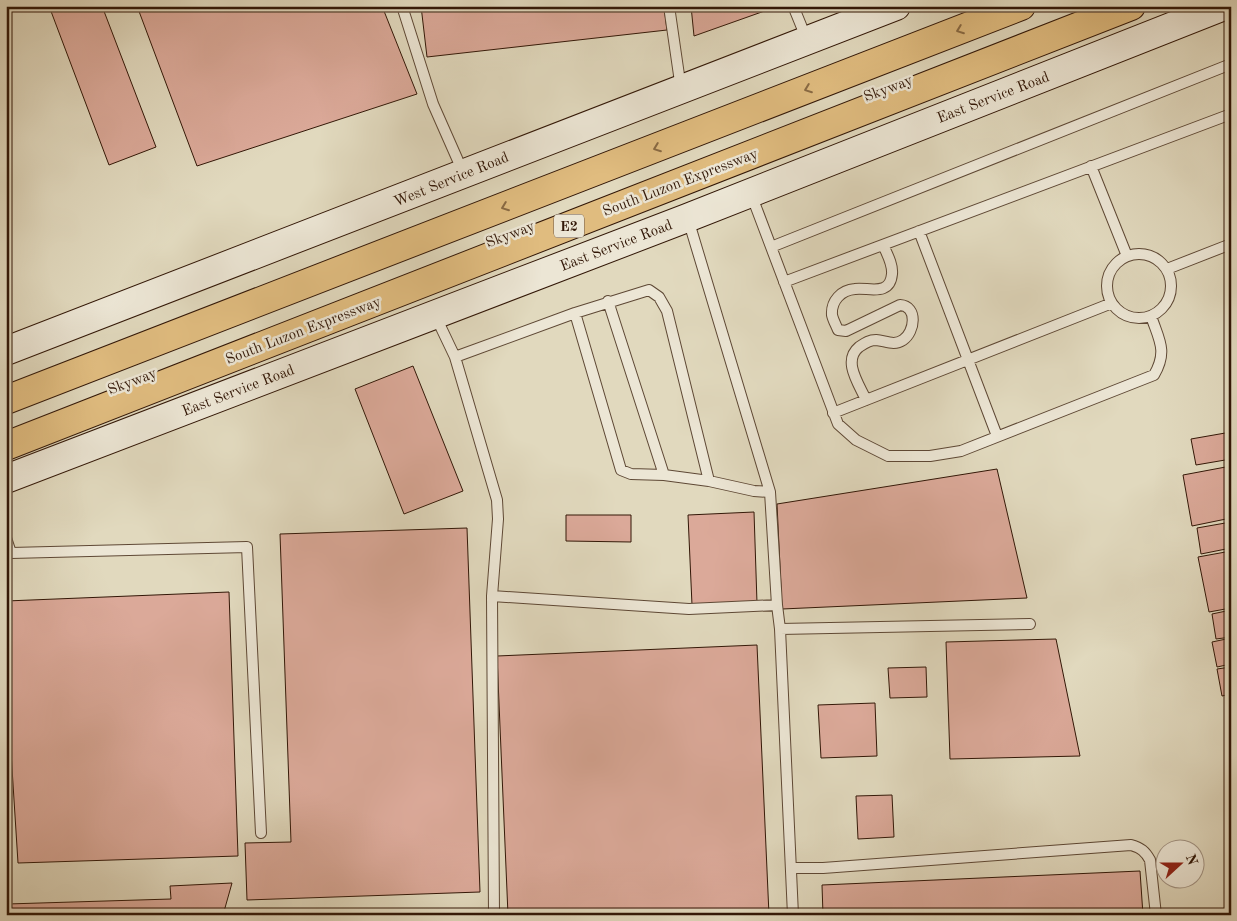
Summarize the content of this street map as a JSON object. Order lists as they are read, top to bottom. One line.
{"streets":{"highway":["Skyway","South Luzon Expressway","E2"],"main road":["East Service Road","West Service Road"]},"north":"right"}
